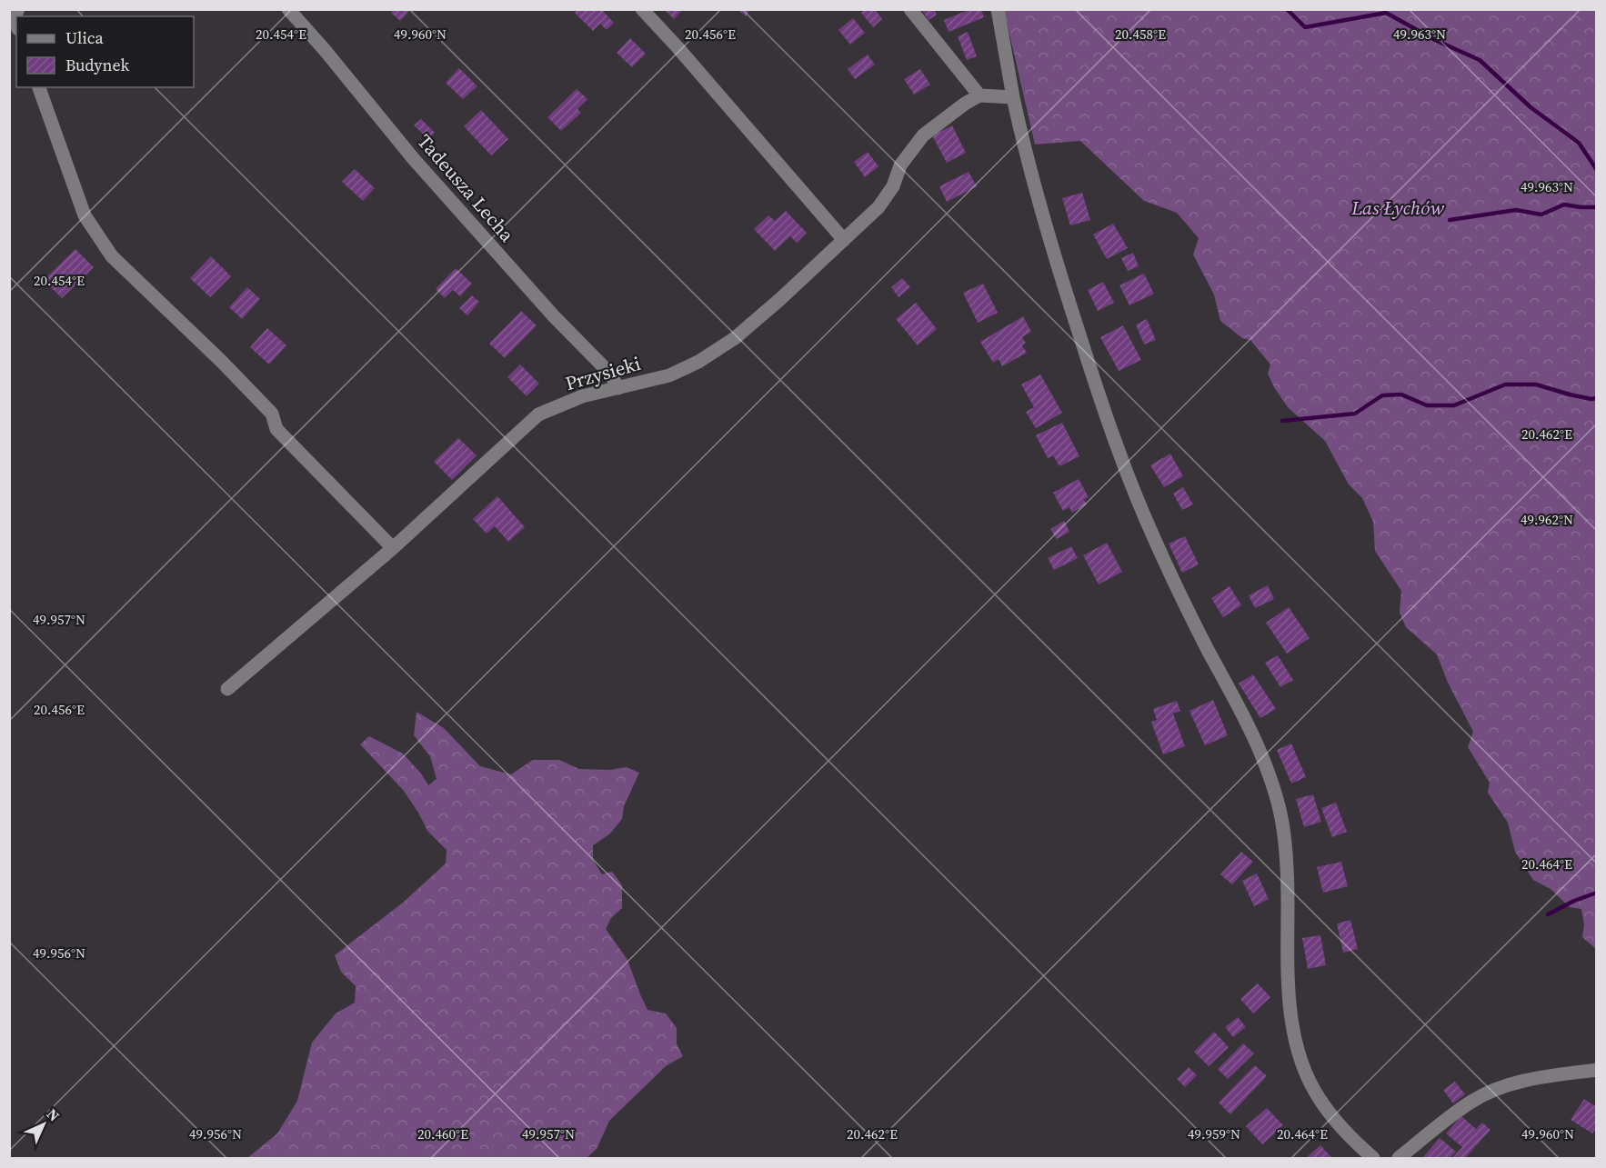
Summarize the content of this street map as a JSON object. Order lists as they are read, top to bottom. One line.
{"streets":{"street":["Tadeusza Lecha","Przysieki"]},"crossings":[["Tadeusza Lecha","Przysieki"]],"parks":["Las Łychów"],"legend":["Ulica","Budynek"],"north":"top right","coordinates":["49.963°N","20.454°E","49.960°N","20.456°E","20.458°E","20.462°E","49.962°N","49.957°N","20.464°E","49.956°N","20.460°E","49.959°N"]}
